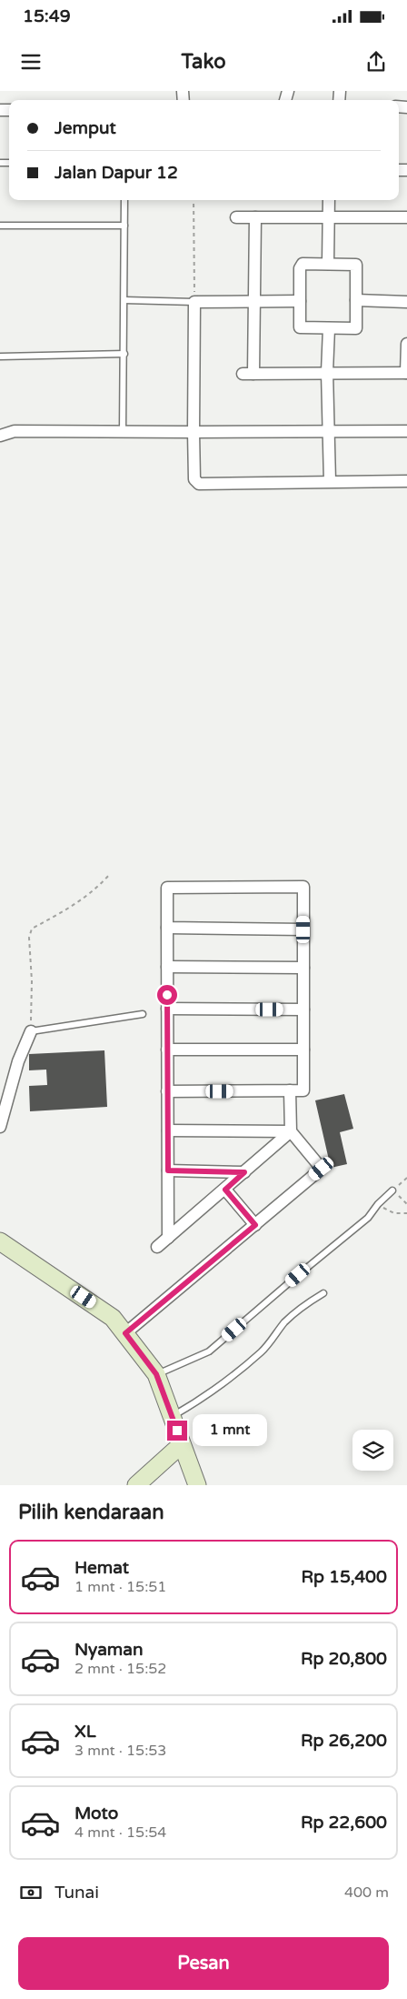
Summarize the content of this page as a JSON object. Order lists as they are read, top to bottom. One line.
{"page":{"status":"15:49","header":"Tako","banner":["Jemput","Jalan Dapur 12"],"bubble":"1 mnt","heading":"Pilih kendaraan","list":[{"name":"Hemat","note":"1 mnt · 15:51","value":"Rp 15,400"},{"name":"Nyaman","note":"2 mnt · 15:52","value":"Rp 20,800"},{"name":"XL","note":"3 mnt · 15:53","value":"Rp 26,200"},{"name":"Moto","note":"4 mnt · 15:54","value":"Rp 22,600"}],"pay":["Tunai","400 m"],"buttons":"Pesan"}}
